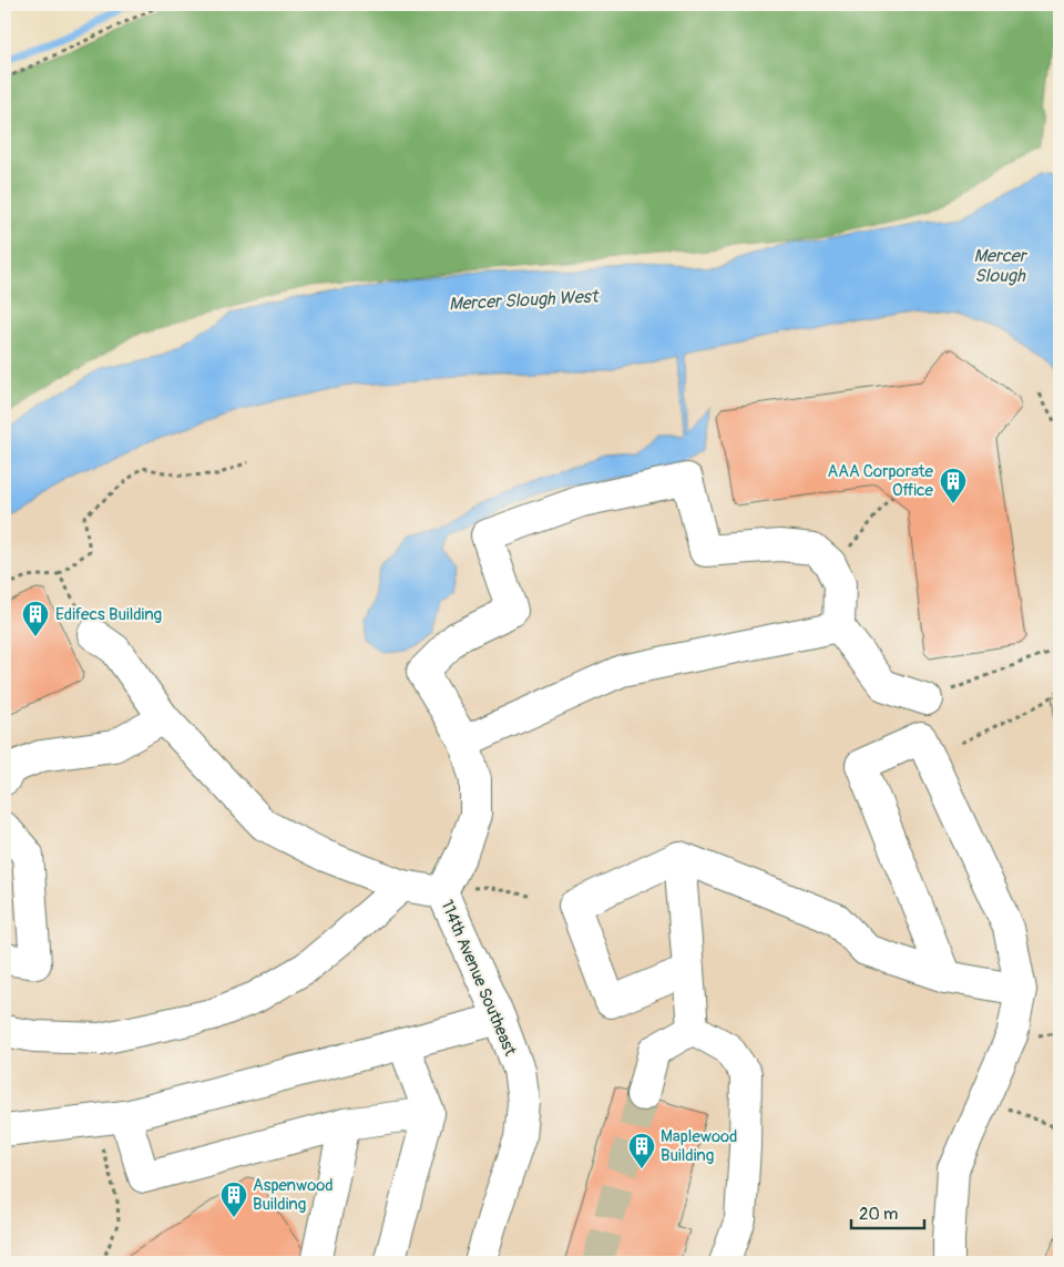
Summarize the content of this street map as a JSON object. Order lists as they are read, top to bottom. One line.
{"streets":{"street":["114th Avenue Southeast"]},"water":["Mercer Slough","Mercer Slough West"],"places":{"building":["AAA Corporate Office","Edifecs Building","Maplewood Building","Aspenwood Building"]},"scale_bar":"20 m"}
